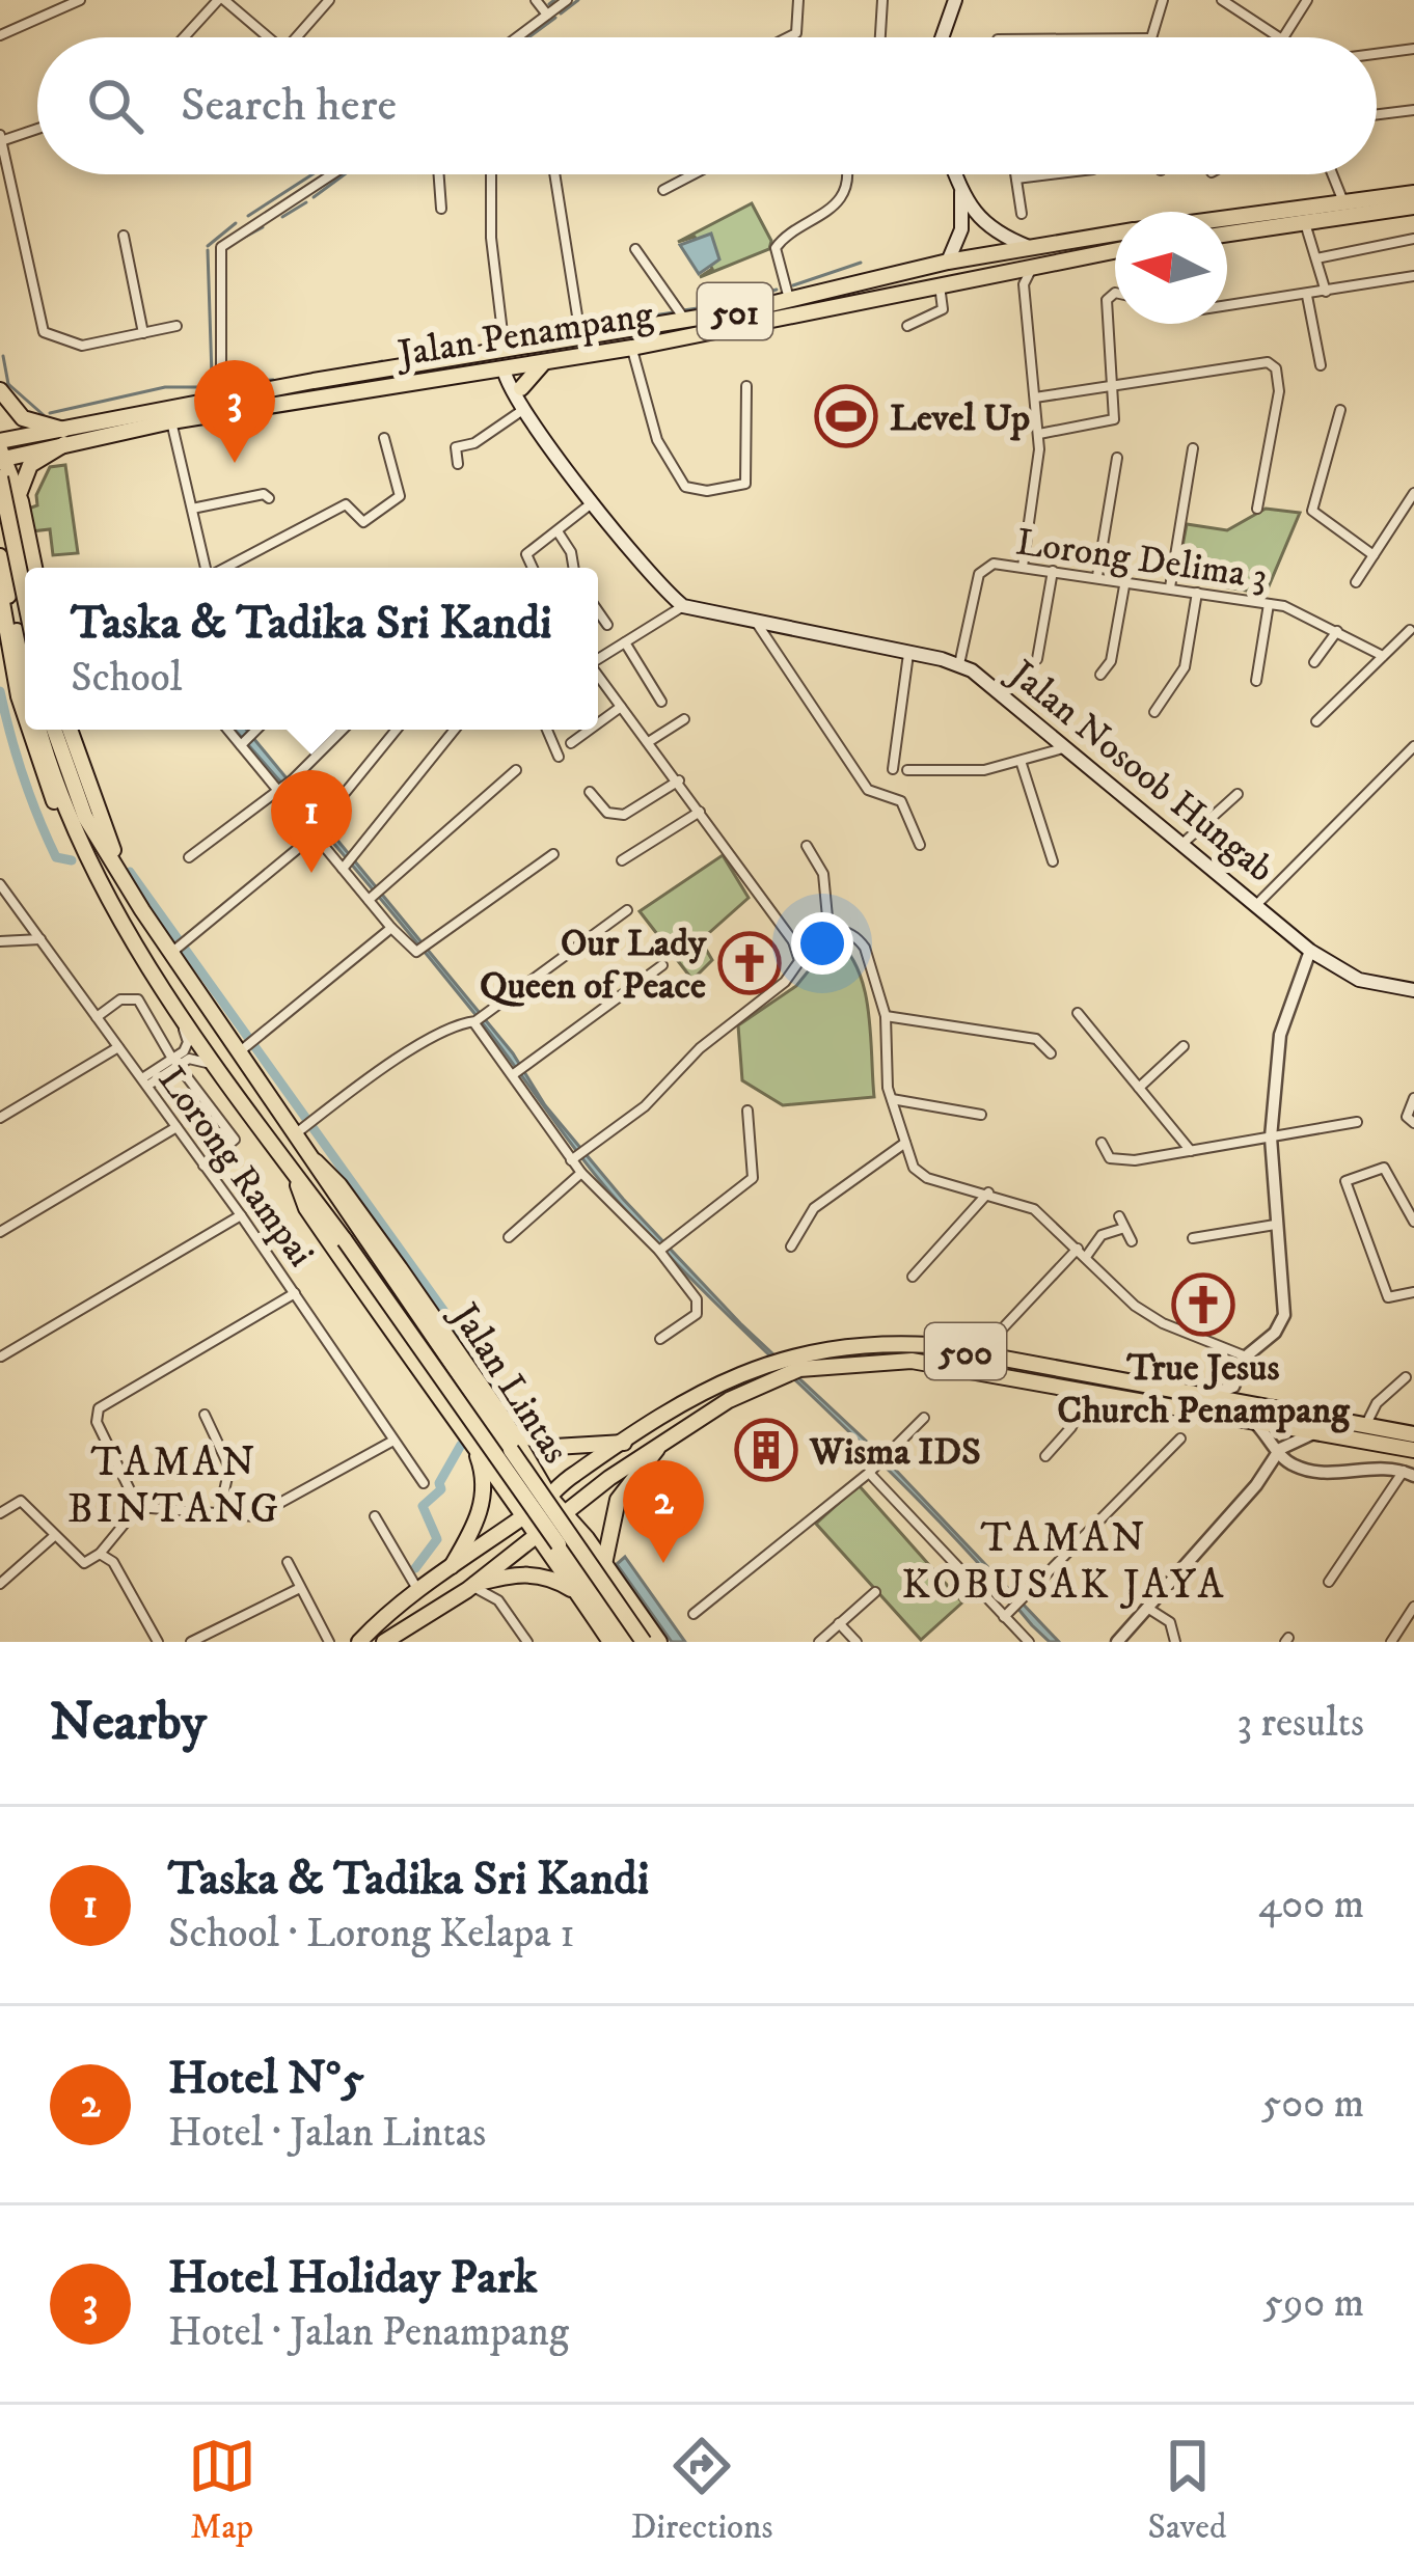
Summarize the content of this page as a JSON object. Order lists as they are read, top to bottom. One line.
{"streets":{"main road":["501","Jalan Penampang","Jalan Nosoob Hungab","500","Jalan Lintas"],"street":["Lorong Delima 3","Lorong Rampai"]},"crossings":[["Lorong Delima 3","Jalan Nosoob Hungab"],["500","Jalan Lintas"]],"districts":["TAMAN BINTANG","TAMAN KOBUSAK JAYA"],"places":{"sports":["Level Up"],"church":["Our Lady Queen of Peace","True Jesus Church Penampang"],"building":["Wisma IDS"]},"north":"left","page":{"search":"Search here","pins":["3","1","2"],"popup":["Taska & Tadika Sri Kandi","School"],"heading":["Nearby","3 results"],"list":[{"mark":"1","name":"Taska & Tadika Sri Kandi","note":"School · Lorong Kelapa 1","value":"400 m"},{"mark":"2","name":"Hotel N°5","note":"Hotel · Jalan Lintas","value":"500 m"},{"mark":"3","name":"Hotel Holiday Park","note":"Hotel · Jalan Penampang","value":"590 m"}],"nav":["Map","Directions","Saved"]}}
